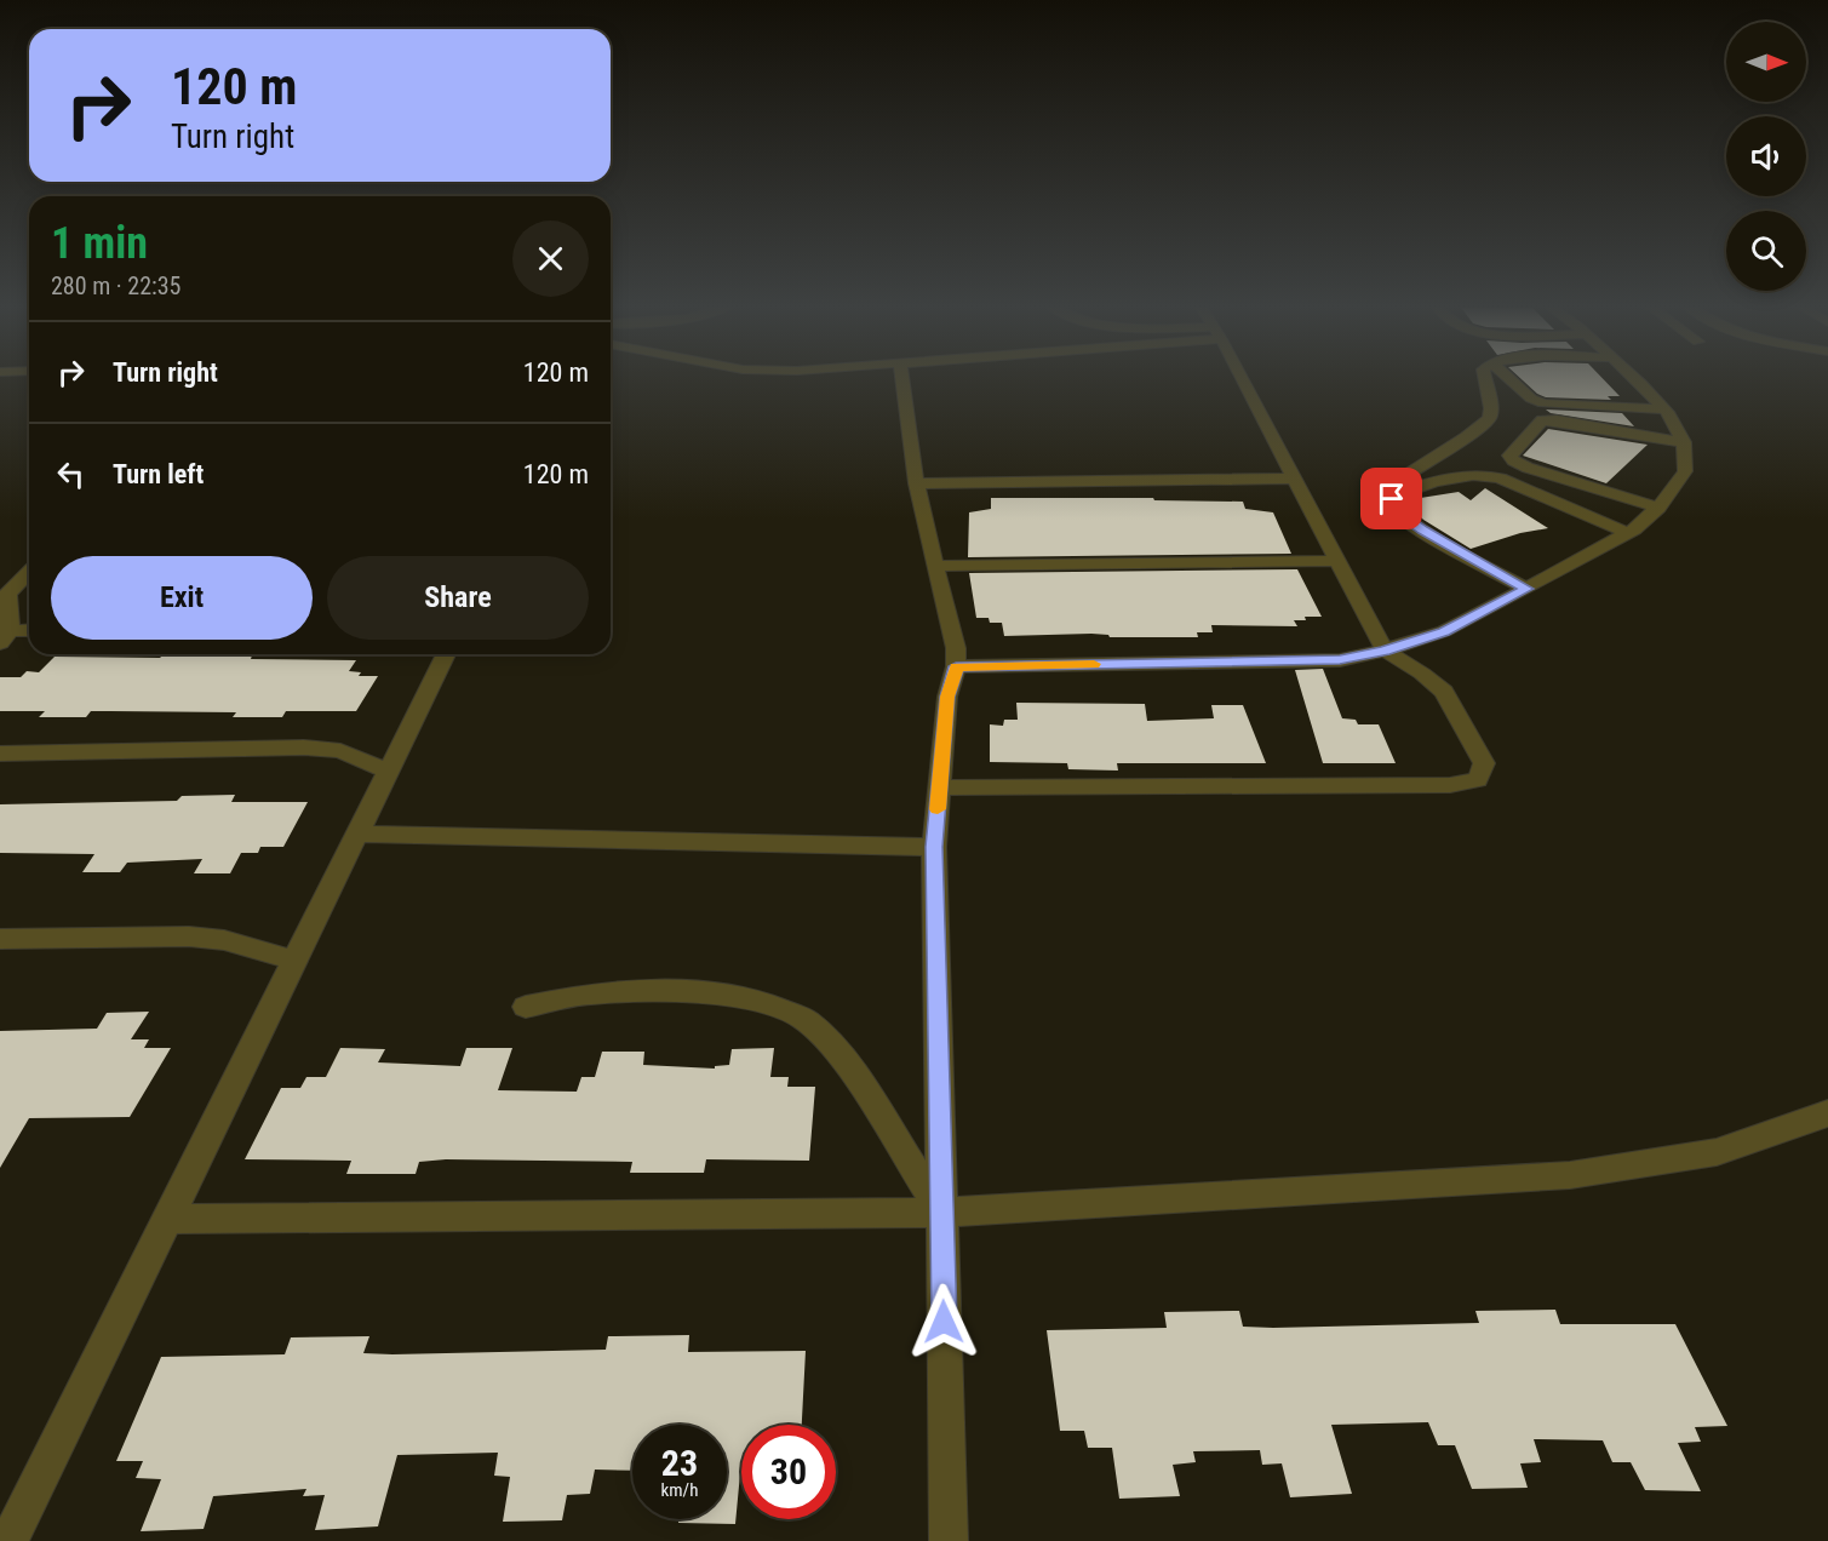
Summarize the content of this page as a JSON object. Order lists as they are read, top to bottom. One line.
{"north":"right","page":{"turn":["120 m","Turn right"],"heading":["1 min","280 m · 22:35"],"list":[{"name":"Turn right","value":"120 m"},{"name":"Turn left","value":"120 m"}],"buttons":["Exit","Share"],"speed":"23 km/h","limit":"30"}}
